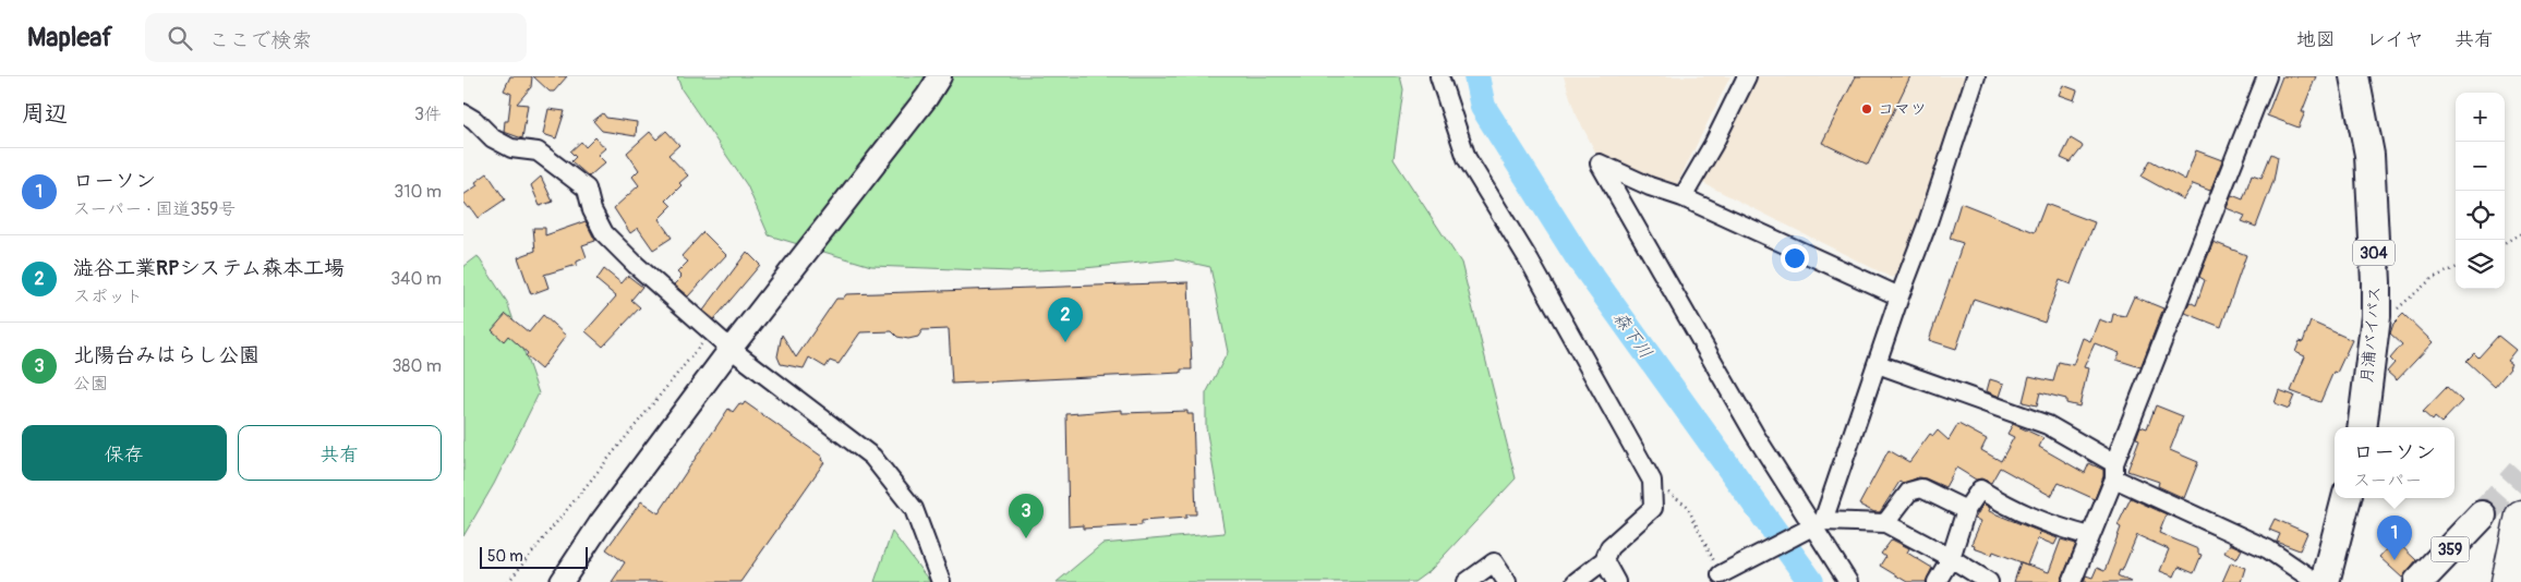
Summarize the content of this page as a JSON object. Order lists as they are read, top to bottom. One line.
{"streets":{"highway":["304","月浦バイパス","359"]},"water":["森下川"],"places":["コマツ"],"scale_bar":"50 m","page":{"header":"Mapleaf","search":"ここで検索","nav":["地図","レイヤ","共有"],"heading":["周辺","3件"],"map_buttons":["+","−"],"list":[{"mark":"1","name":"ローソン","note":"スーパー · 国道359号","value":"310 m"},{"mark":"2","name":"澁谷工業RPシステム森本工場","note":"スポット","value":"340 m"},{"mark":"3","name":"北陽台みはらし公園","note":"公園","value":"380 m"}],"pins":["2","3","1"],"buttons":["保存","共有"],"popup":["ローソン","スーパー"],"scale":"50 m"}}
